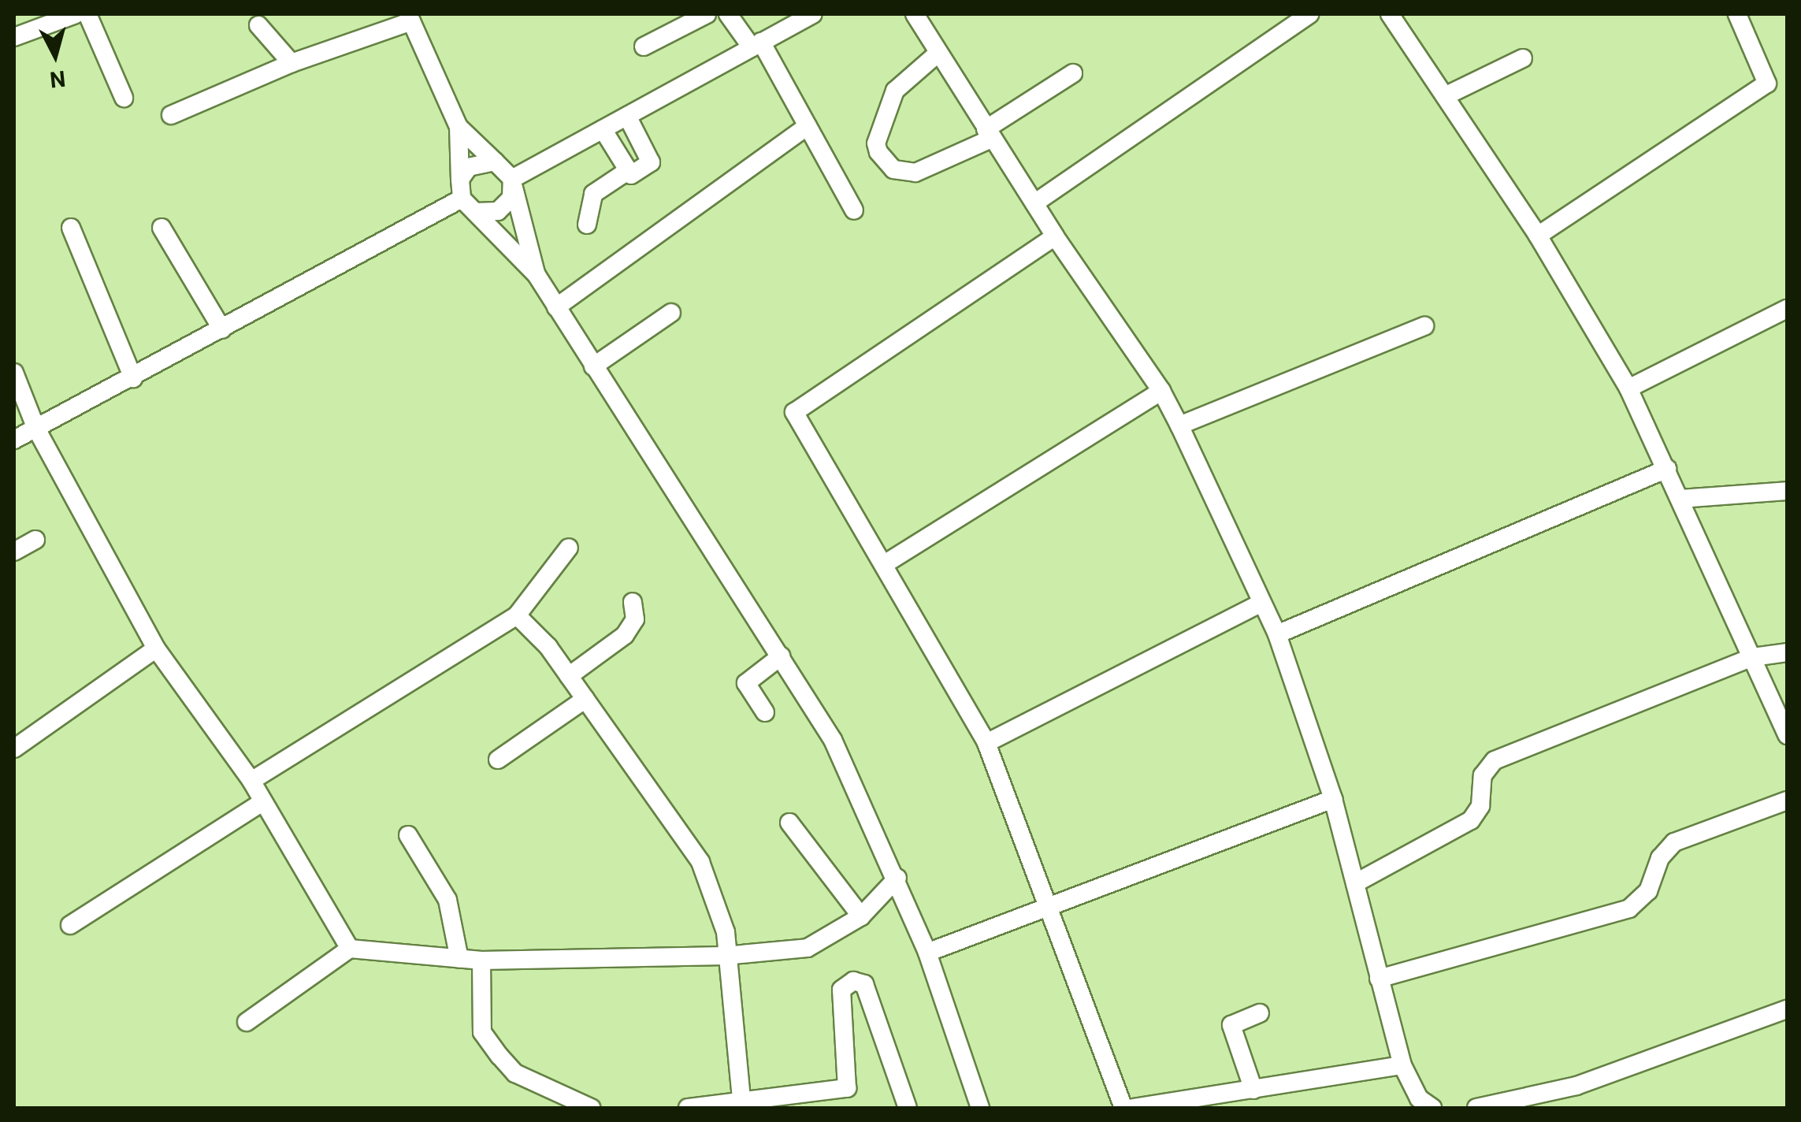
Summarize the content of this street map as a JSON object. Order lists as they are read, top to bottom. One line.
{"north":"bottom"}
